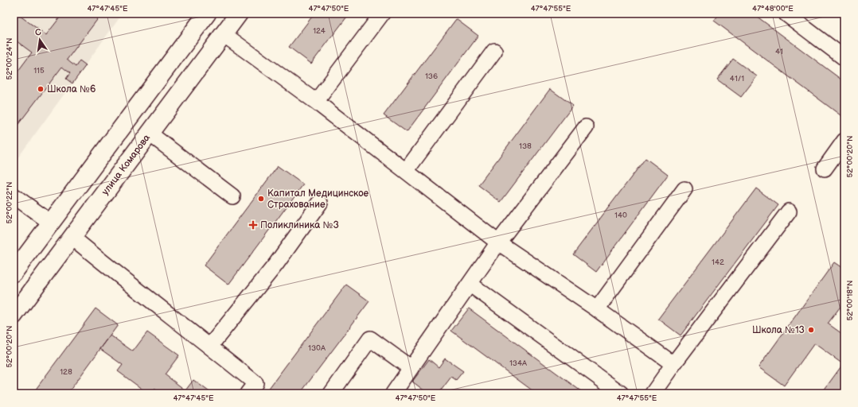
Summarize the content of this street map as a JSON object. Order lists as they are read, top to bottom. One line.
{"streets":{"main road":["улица Комарова"]},"places":{"other":["Школа №6","Капитал Медицинское Страхование","Школа №13"],"health":["Поликлиника №3"]},"house_numbers":["124","41","115","136","41/1","138","140","142","130А","134А","128"],"north":"top","coordinates":["47°47'45\"E","47°47'50\"E","47°47'55\"E","47°48'00\"E","52°00'24\"N","52°00'20\"N","52°00'22\"N","52°00'18\"N"]}
